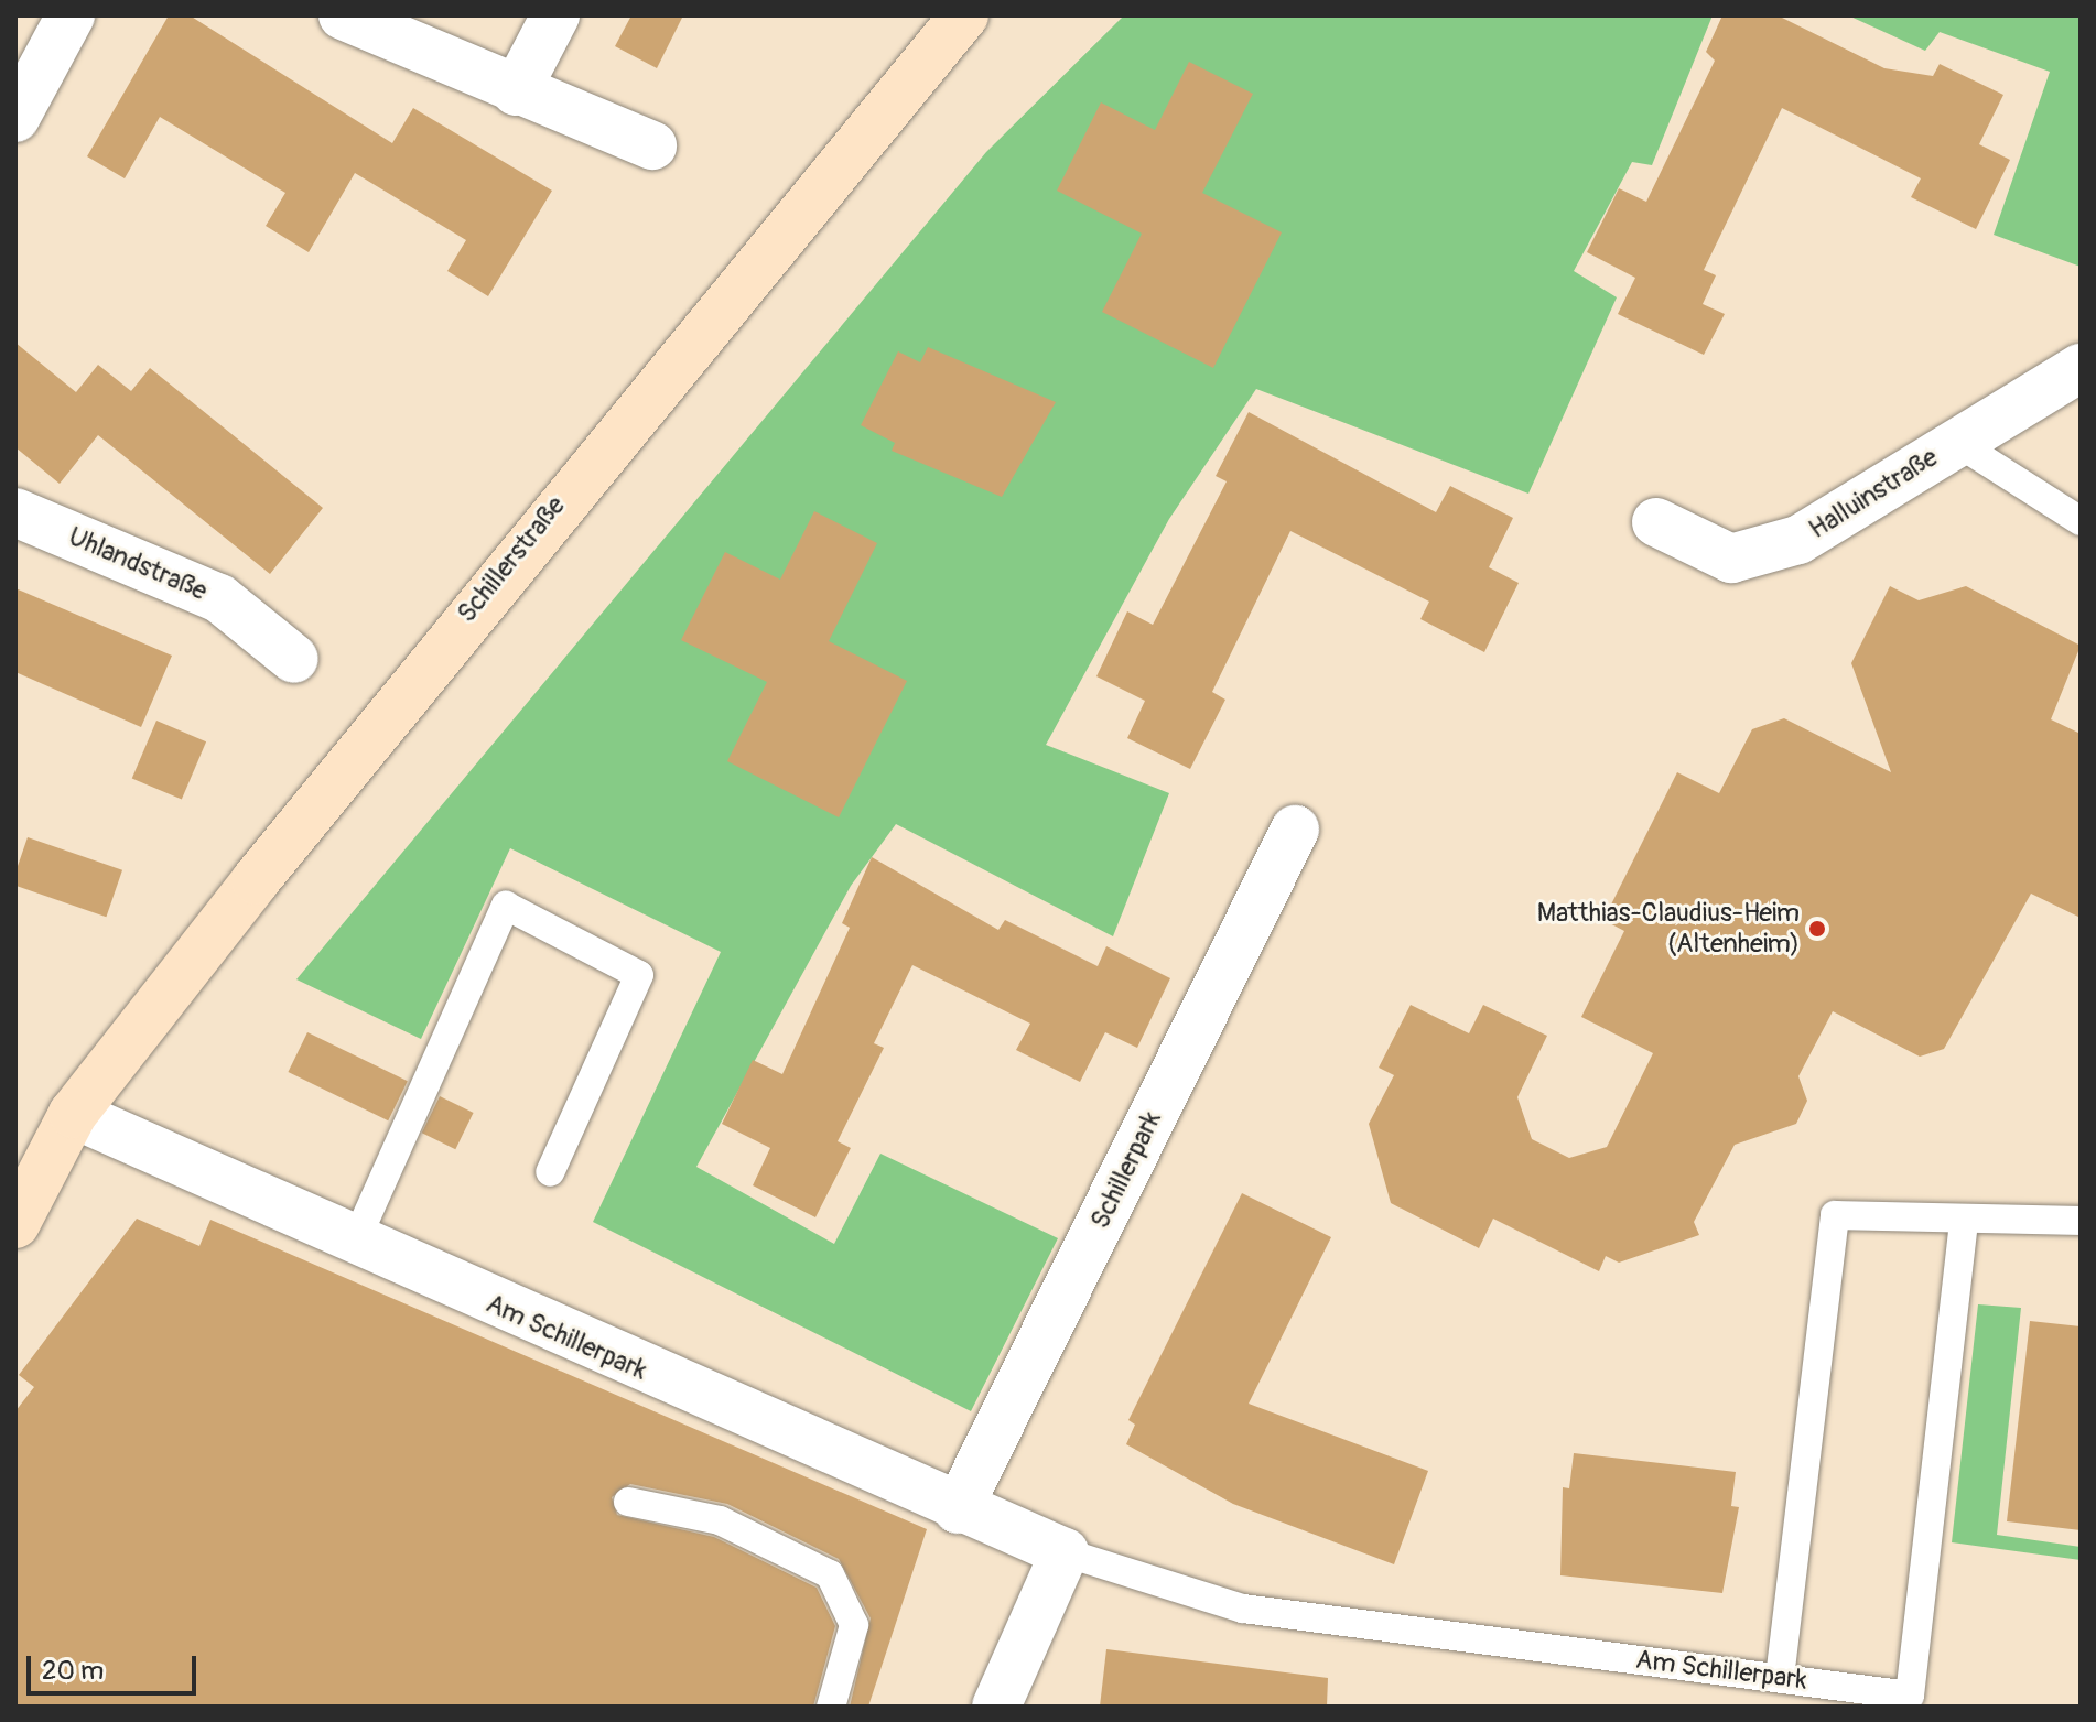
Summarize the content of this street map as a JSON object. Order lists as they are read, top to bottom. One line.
{"streets":{"main road":["Schillerstraße"],"street":["Halluinstraße","Uhlandstraße","Schillerpark","Am Schillerpark"]},"crossings":[["Schillerstraße","Am Schillerpark"],["Schillerpark","Am Schillerpark"]],"places":["Matthias-Claudius-Heim (Altenheim)"],"scale_bar":"20 m"}
